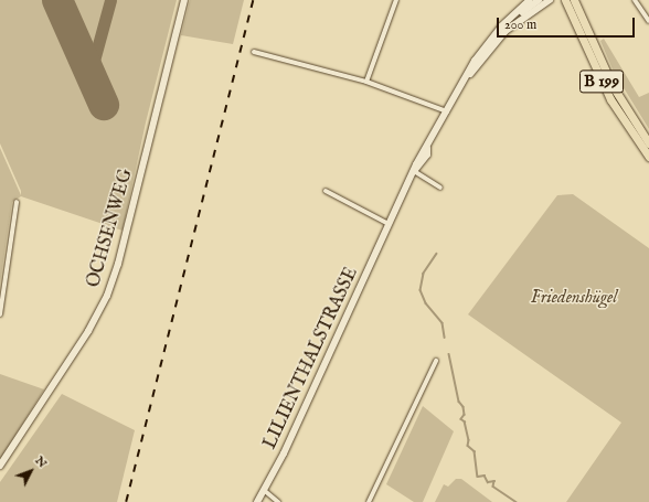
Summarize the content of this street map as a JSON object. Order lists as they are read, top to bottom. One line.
{"streets":{"main road":["B 199"],"street":["OCHSENWEG","LILIENTHALSTRASSE"]},"parks":["Friedenshügel"],"scale_bar":"200 m","north":"top right"}
